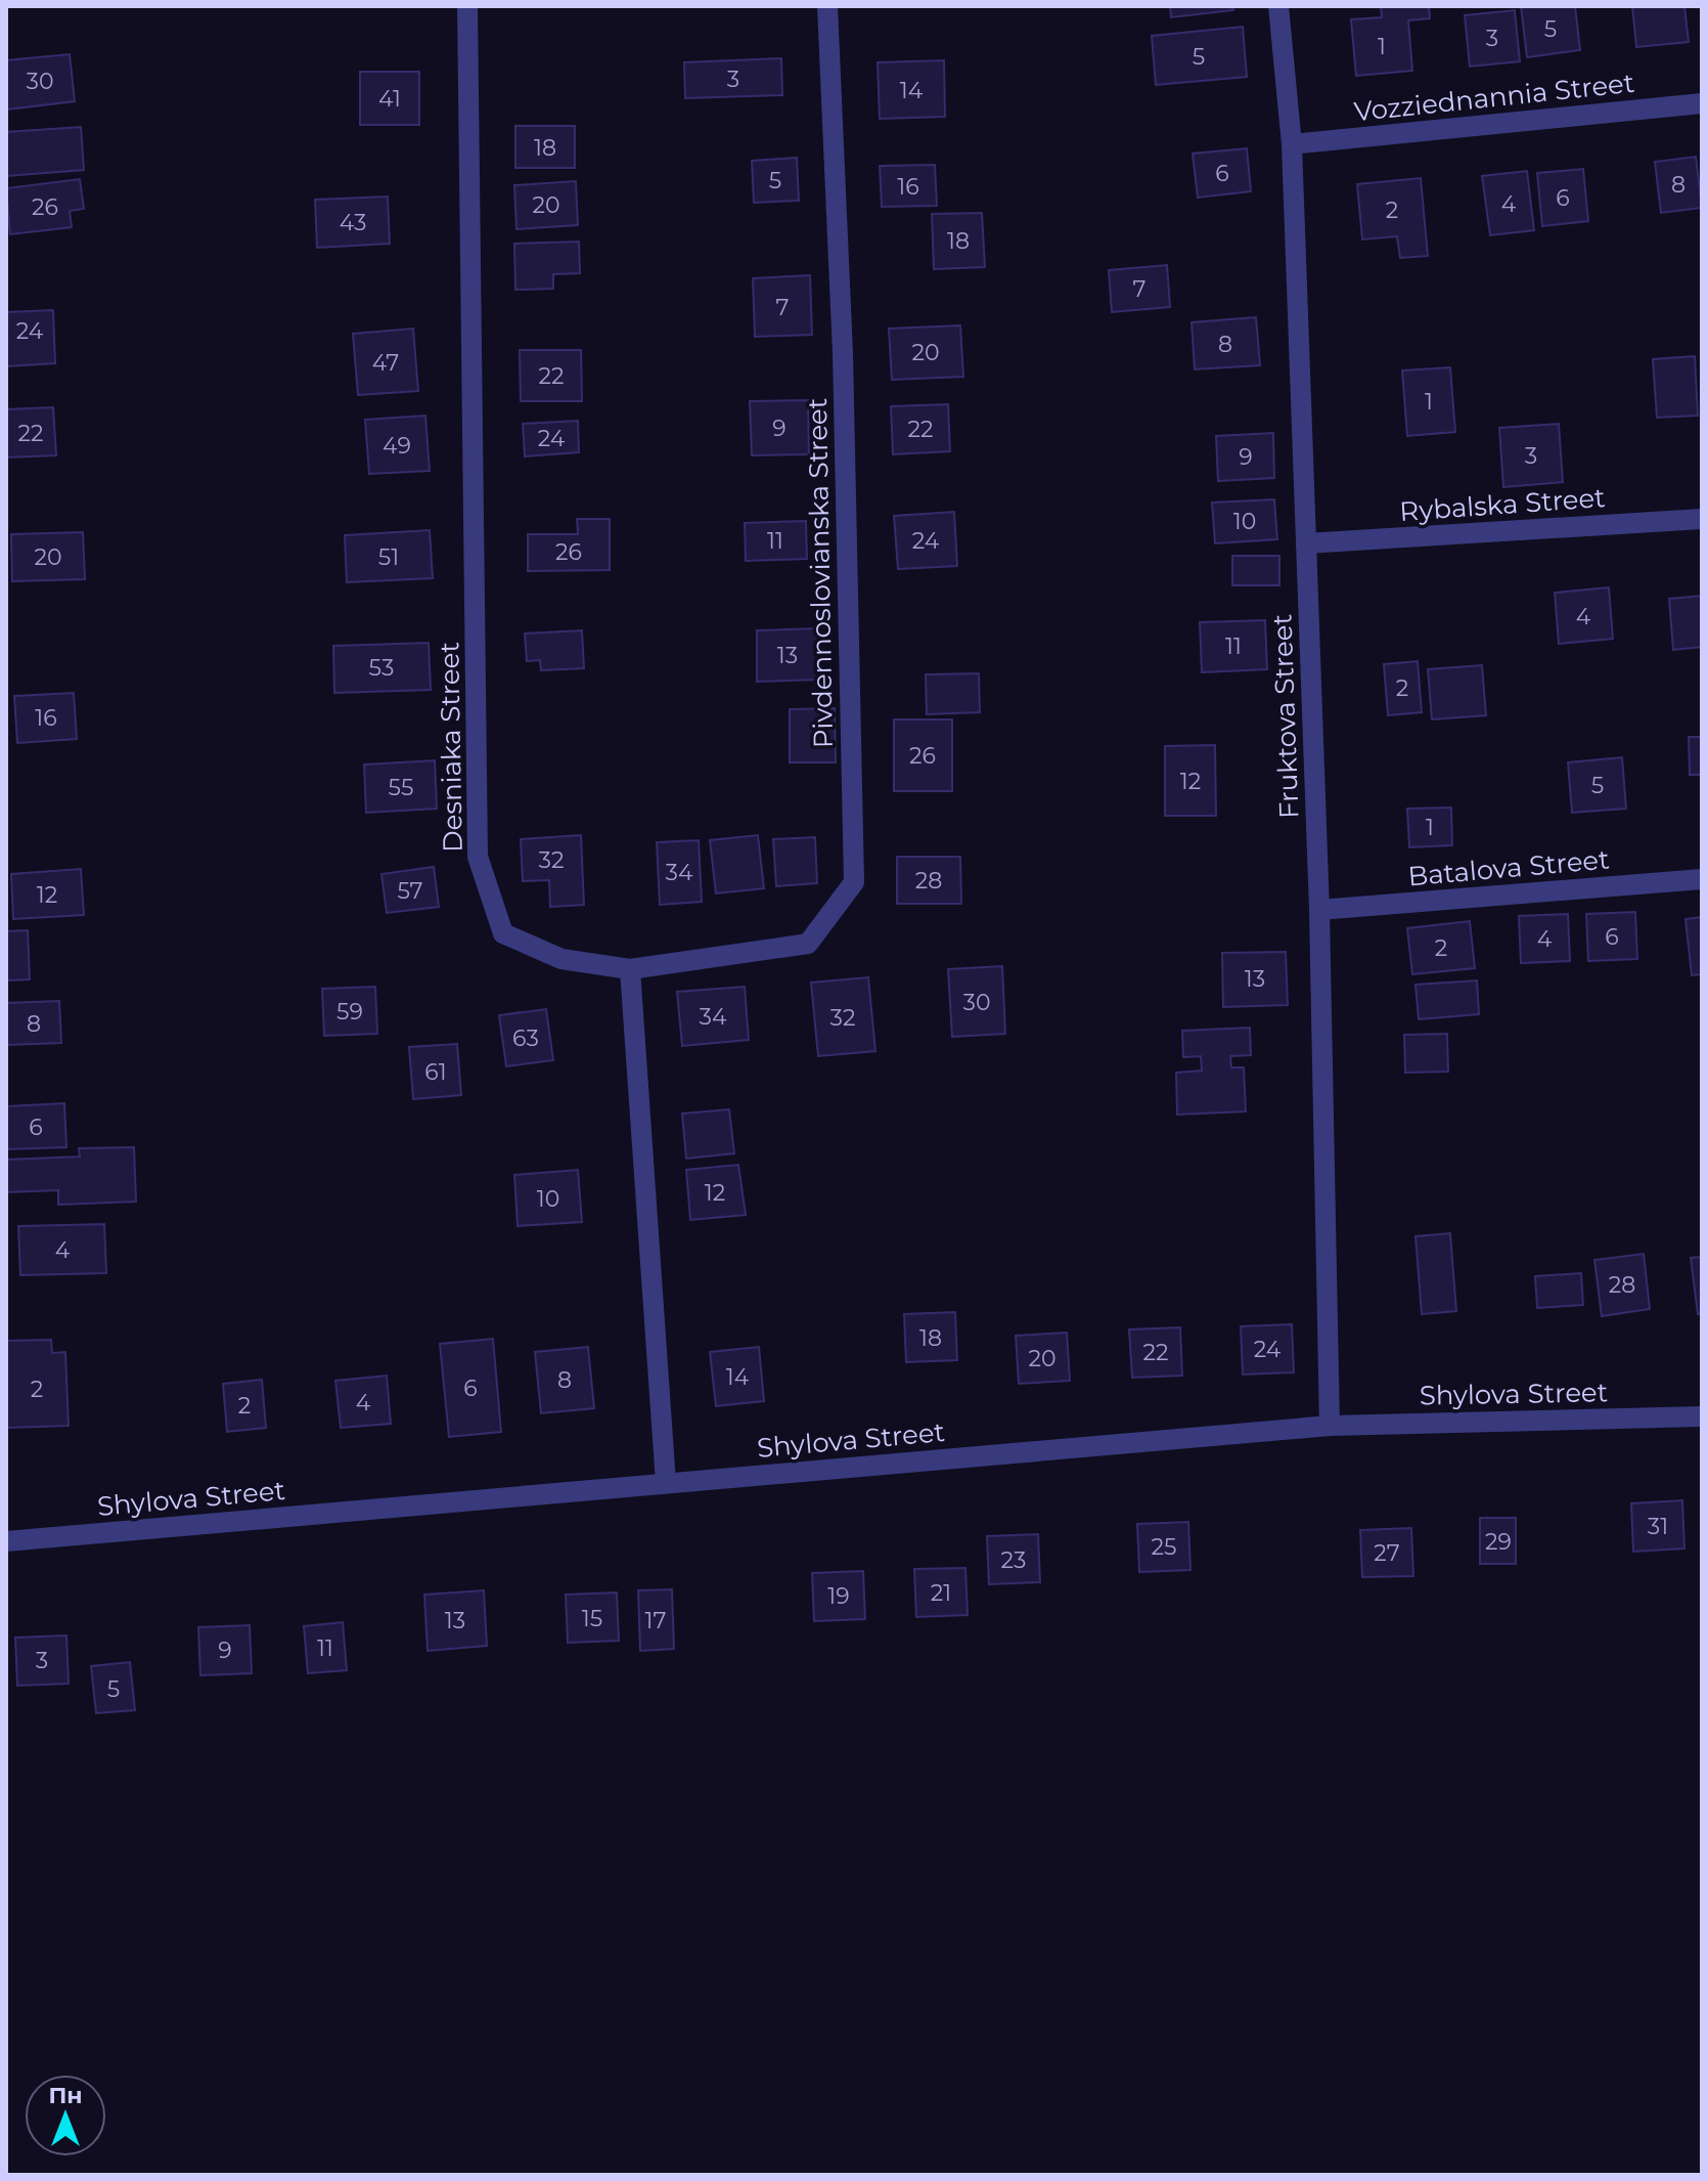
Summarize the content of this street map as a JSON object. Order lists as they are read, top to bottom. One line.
{"streets":{"street":["Vozziednannia Street","Rybalska Street","Pivdennoslovianska Street","Fruktova Street","Desniaka Street","Batalova Street","Shylova Street"]},"crossings":[["Vozziednannia Street","Fruktova Street"],["Rybalska Street","Fruktova Street"],["Pivdennoslovianska Street","Desniaka Street"],["Fruktova Street","Batalova Street"],["Fruktova Street","Shylova Street"]],"house_numbers":["5","3","1","5","3","30","14","41","18","6","5","8","16","6","4","20","26","2","43","18","7","7","24","8","20","47","22","1","9","22","22","24","49","3","9","10","11","24","26","20","51","4","11","13","53","2","16","26","12","5","55","1","32","34","28","57","12","6","4","2","13","30","59","34","32","8","63","61","6","12","10","4","28","18","24","22","20","14","8","6","2","4","2","31","29","25","27","23","21","19","15","13","17","11","9","3","5"],"north":"top"}
